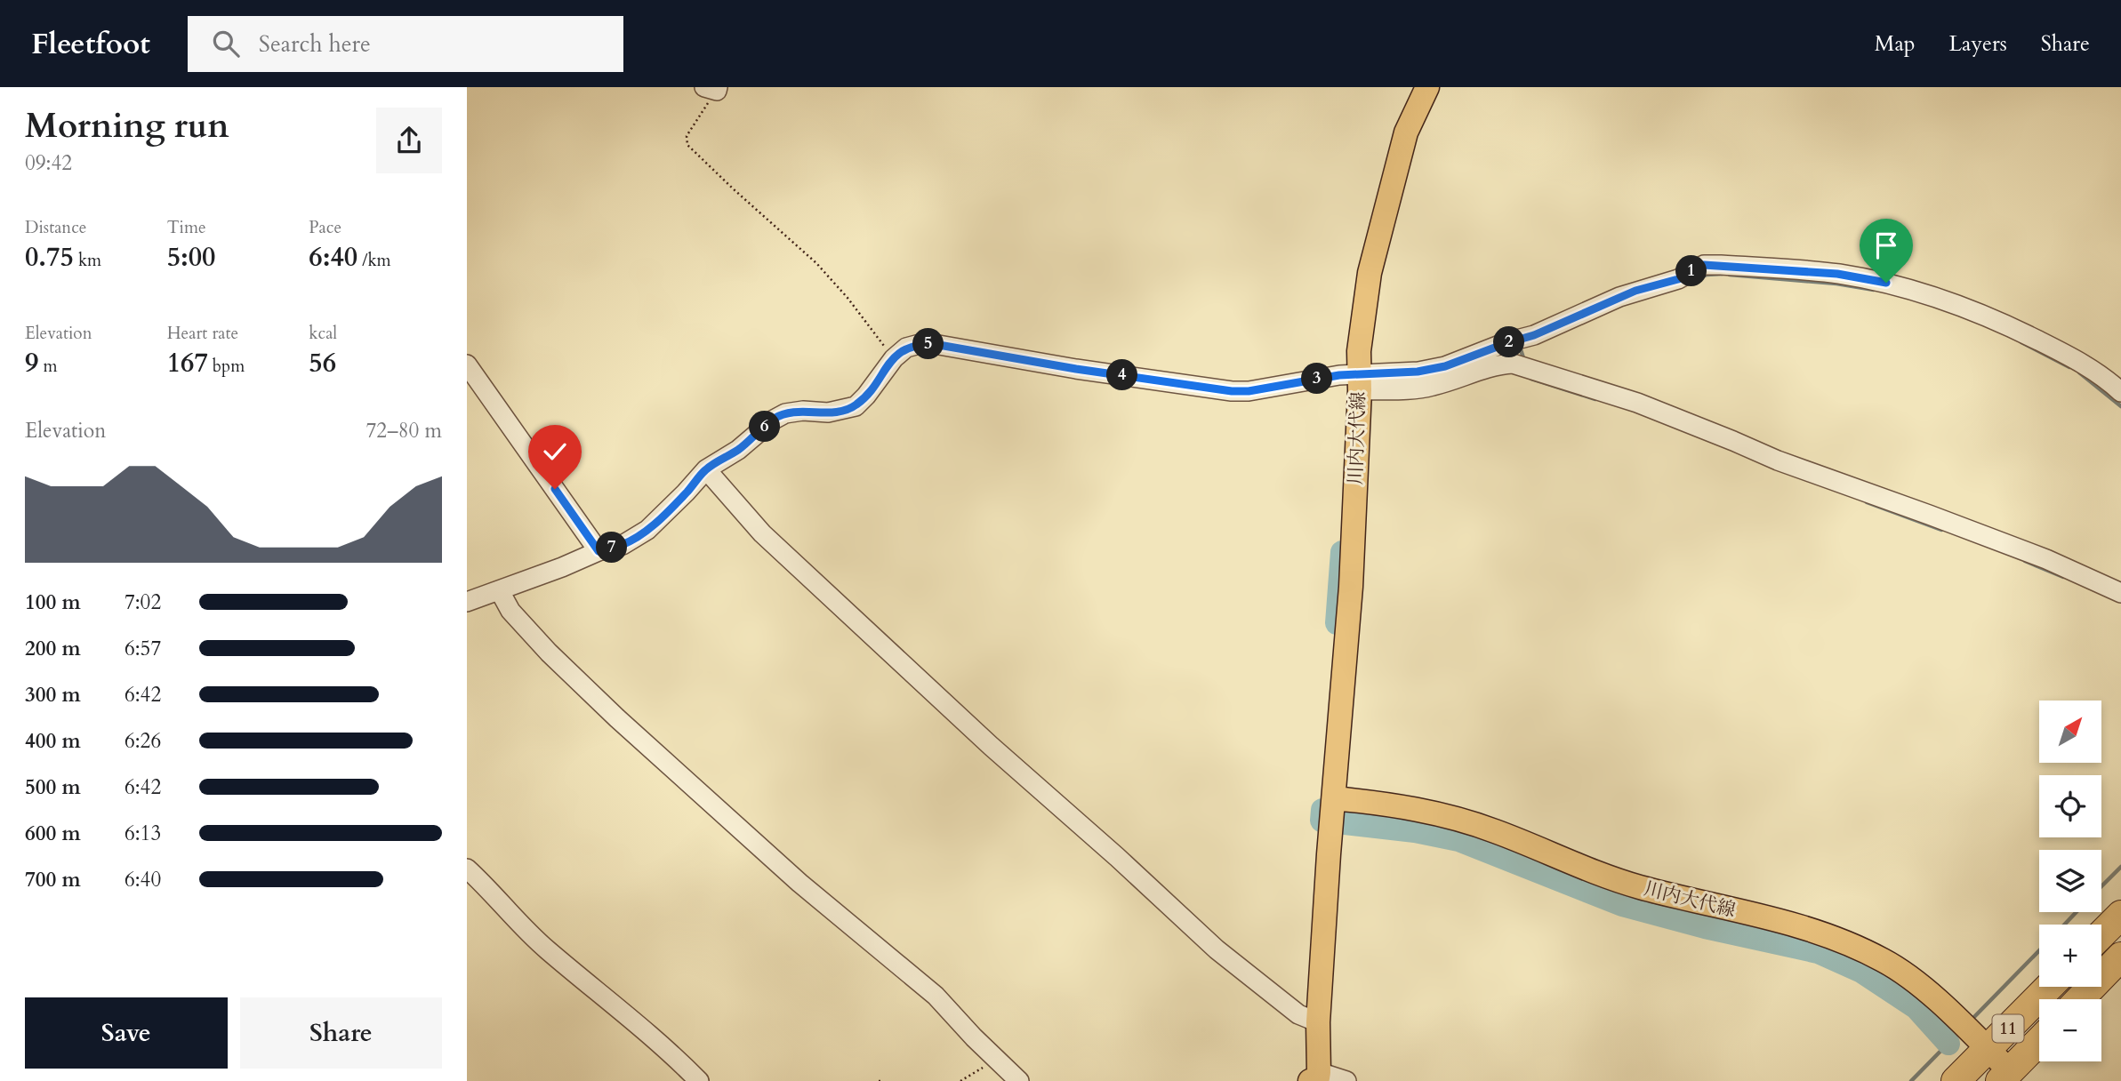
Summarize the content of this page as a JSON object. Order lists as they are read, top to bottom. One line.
{"streets":{"highway":["11"],"main road":["川内大代線"]},"crossings":[["川内大代線","11"]],"north":"top right","page":{"header":"Fleetfoot","search":"Search here","nav":["Map","Layers","Share"],"heading":["Morning run","09:42"],"stats":[["Distance","0.75 km"],["Time","5:00"],["Pace","6:40 /km"],["Elevation","9 m"],["Heart rate","167 bpm"],["kcal","56"]],"pins":["1","2","5","4","3","6","7"],"chart":["Elevation","72–80 m"],"list":[{"name":"100 m","note":"7:02"},{"name":"200 m","note":"6:57"},{"name":"300 m","note":"6:42"},{"name":"400 m","note":"6:26"},{"name":"500 m","note":"6:42"},{"name":"600 m","note":"6:13"},{"name":"700 m","note":"6:40"}],"map_buttons":["+","−"],"buttons":["Save","Share"]}}
